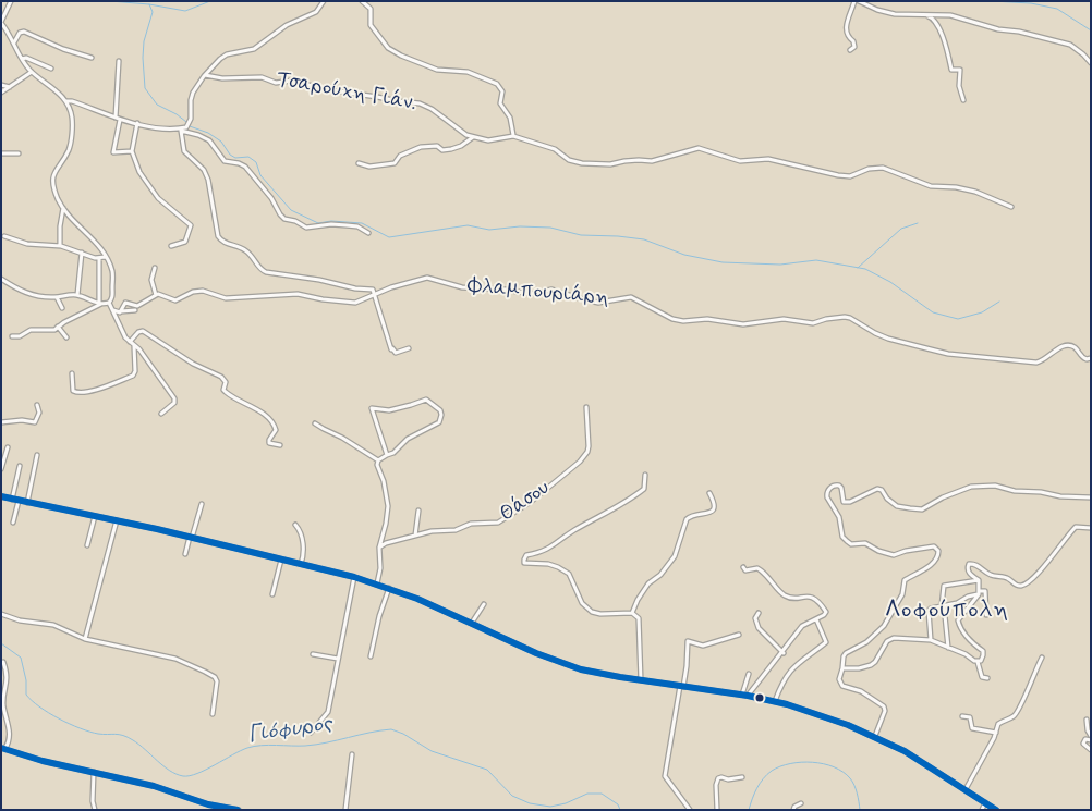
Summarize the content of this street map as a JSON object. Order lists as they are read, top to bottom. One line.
{"streets":{"street":["Τσαρούχη Γιάν.","Φλαμπουριάρη","Θάσου"]},"districts":["Λοφούπολη"],"water":["Γιόφυρος"]}
